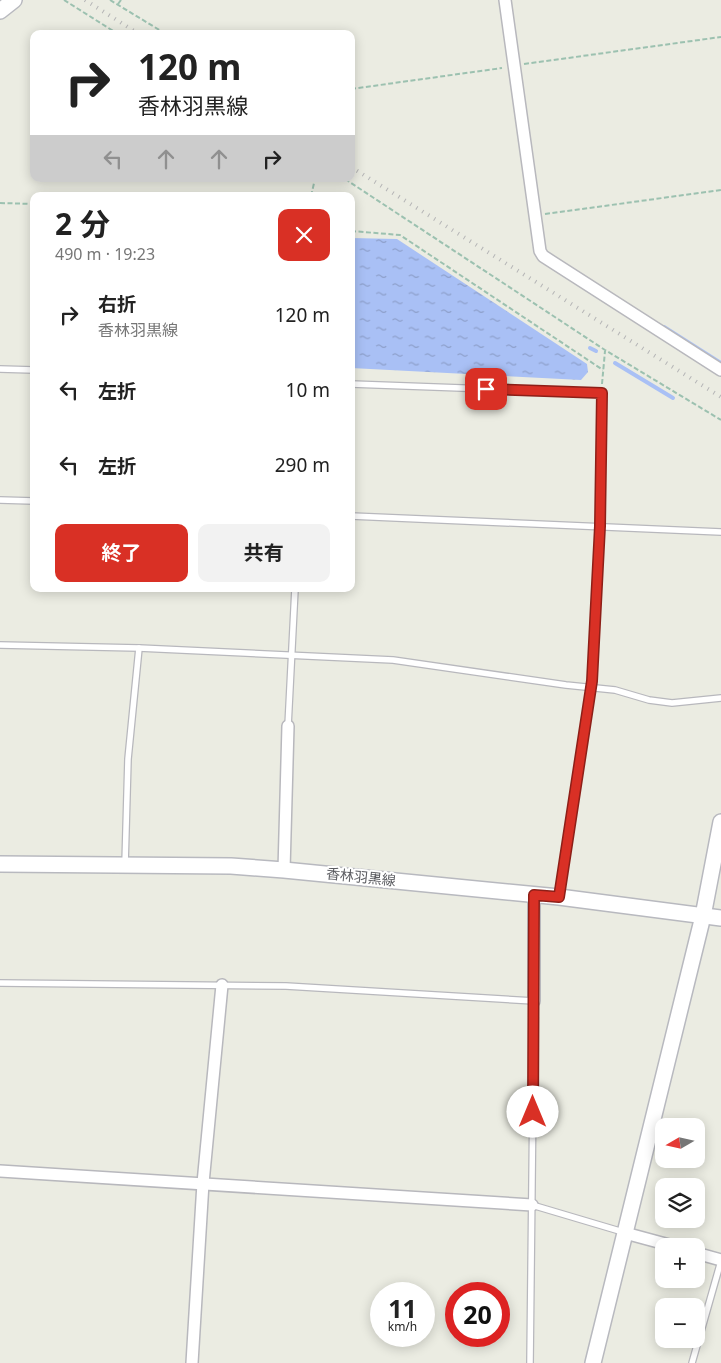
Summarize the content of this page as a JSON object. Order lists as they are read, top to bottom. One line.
{"streets":{"main road":["香林羽黒線"]},"north":"left","page":{"turn":["120 m","香林羽黒線"],"heading":["2 分","490 m · 19:23"],"list":[{"name":"右折","note":"香林羽黒線","value":"120 m"},{"name":"左折","value":"10 m"},{"name":"左折","value":"290 m"}],"buttons":["終了","共有"],"map_buttons":["+","−"],"speed":"11 km/h","limit":"20"}}
